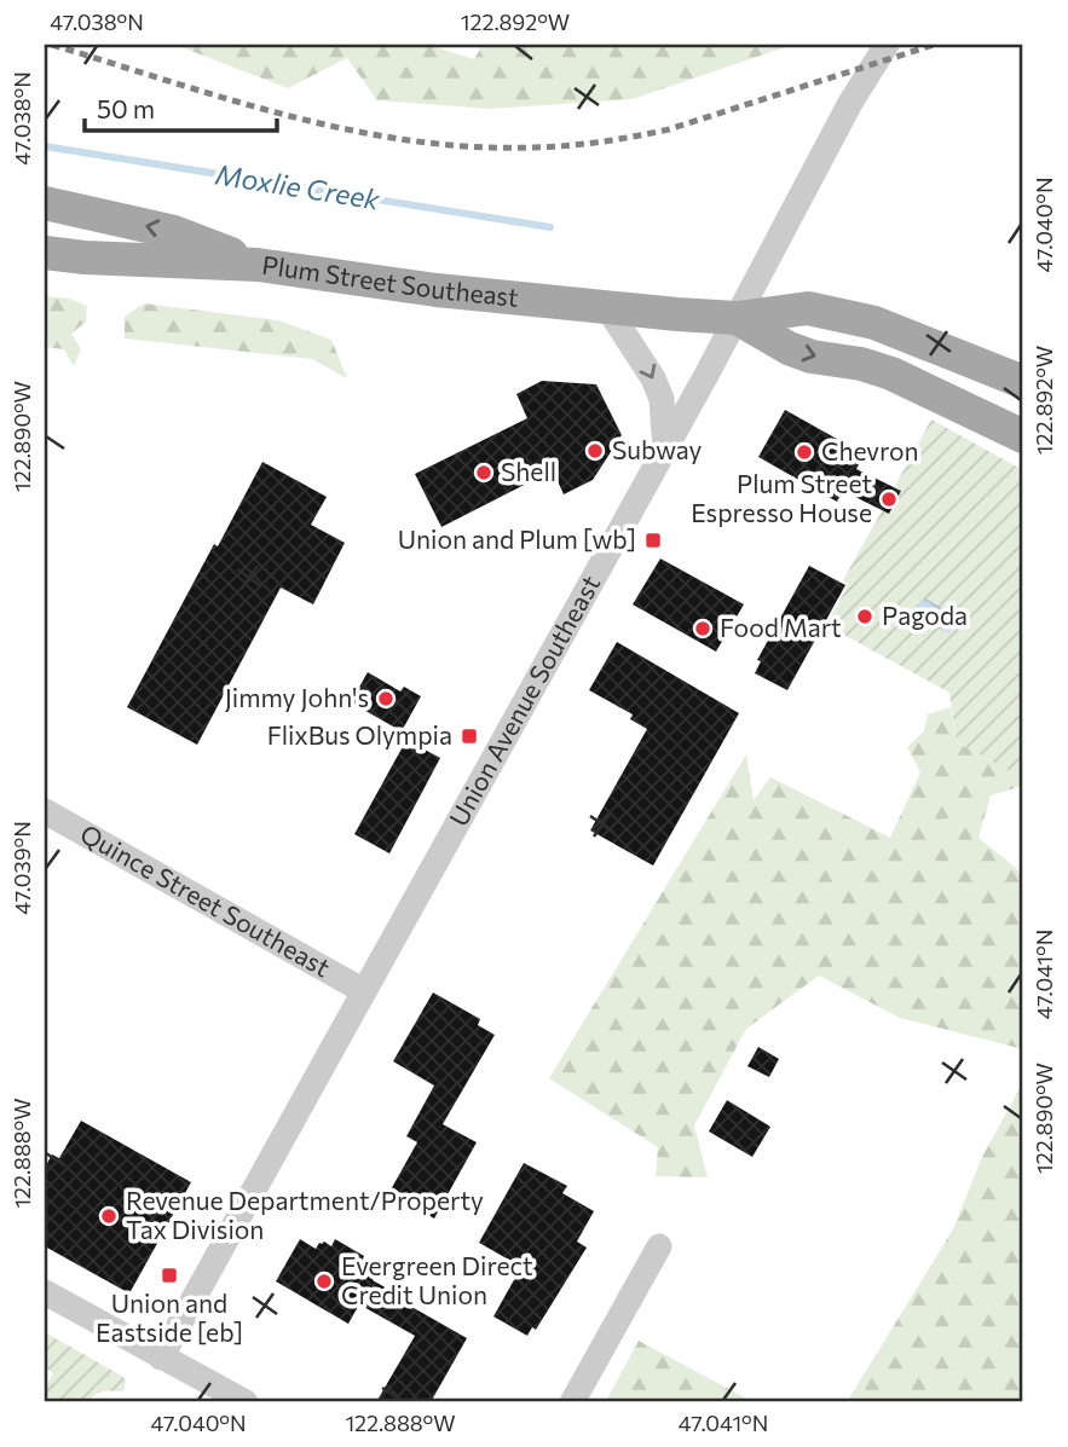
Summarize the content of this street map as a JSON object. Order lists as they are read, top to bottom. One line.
{"streets":{"main road":["Plum Street Southeast"],"street":["Union Avenue Southeast","Quince Street Southeast"]},"crossings":[["Plum Street Southeast","Union Avenue Southeast"],["Union Avenue Southeast","Quince Street Southeast"]],"water":["Moxlie Creek"],"places":{"other":["Subway","Chevron","Shell","Plum Street Espresso House","Pagoda","Food Mart","Jimmy John's","Revenue Department/Property Tax Division","Evergreen Direct Credit Union"],"transit":["Union and Plum [wb]","FlixBus Olympia","Union and Eastside [eb]"]},"scale_bar":"50 m","coordinates":["47.038°N","122.892°W","47.040°N","122.890°W","47.039°N","47.041°N","122.888°W"]}
